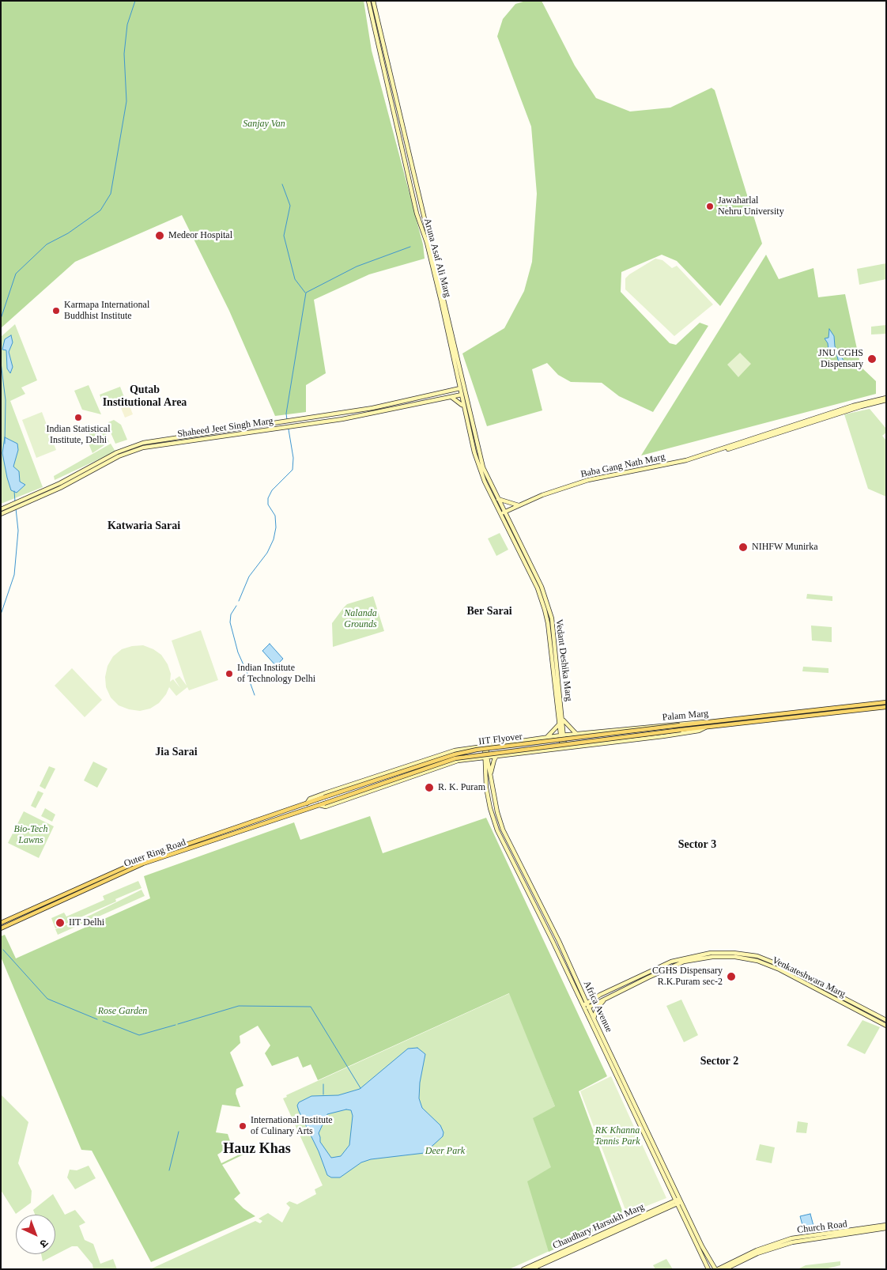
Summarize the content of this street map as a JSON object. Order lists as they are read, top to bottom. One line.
{"streets":{"main road":["Aruna Asaf Ali Marg","Shaheed Jeet Singh Marg","Baba Gang Nath Marg","Vedant Deshika Marg","Palam Marg","IIT Flyover","Outer Ring Road","Venkateshwara Marg","Africa Avenue","Chaudhary Harsukh Marg","Church Road"]},"crossings":[["Aruna Asaf Ali Marg","Shaheed Jeet Singh Marg"],["Aruna Asaf Ali Marg","Baba Gang Nath Marg"],["Aruna Asaf Ali Marg","Vedant Deshika Marg"],["Baba Gang Nath Marg","Vedant Deshika Marg"],["Vedant Deshika Marg","Palam Marg"],["Palam Marg","IIT Flyover"],["Palam Marg","Outer Ring Road"],["Palam Marg","Africa Avenue"],["IIT Flyover","Outer Ring Road"],["Venkateshwara Marg","Africa Avenue"],["Africa Avenue","Chaudhary Harsukh Marg"],["Africa Avenue","Church Road"]],"districts":["Qutab Institutional Area","Katwaria Sarai","Ber Sarai","Jia Sarai","Sector 3","Sector 2","Hauz Khas"],"parks":["Sanjay Van","Nalanda Grounds","Bio-Tech Lawns","Rose Garden","RK Khanna Tennis Park","Deer Park"],"places":["Jawaharlal Nehru University","Medeor Hospital","Karmapa International Buddhist Institute","JNU CGHS Dispensary","Indian Statistical Institute, Delhi","NIHFW Munirka","Indian Institute of Technology Delhi","R. K. Puram","IIT Delhi","CGHS Dispensary R.K.Puram sec-2","International Institute of Culinary Arts"],"north":"bottom right"}
